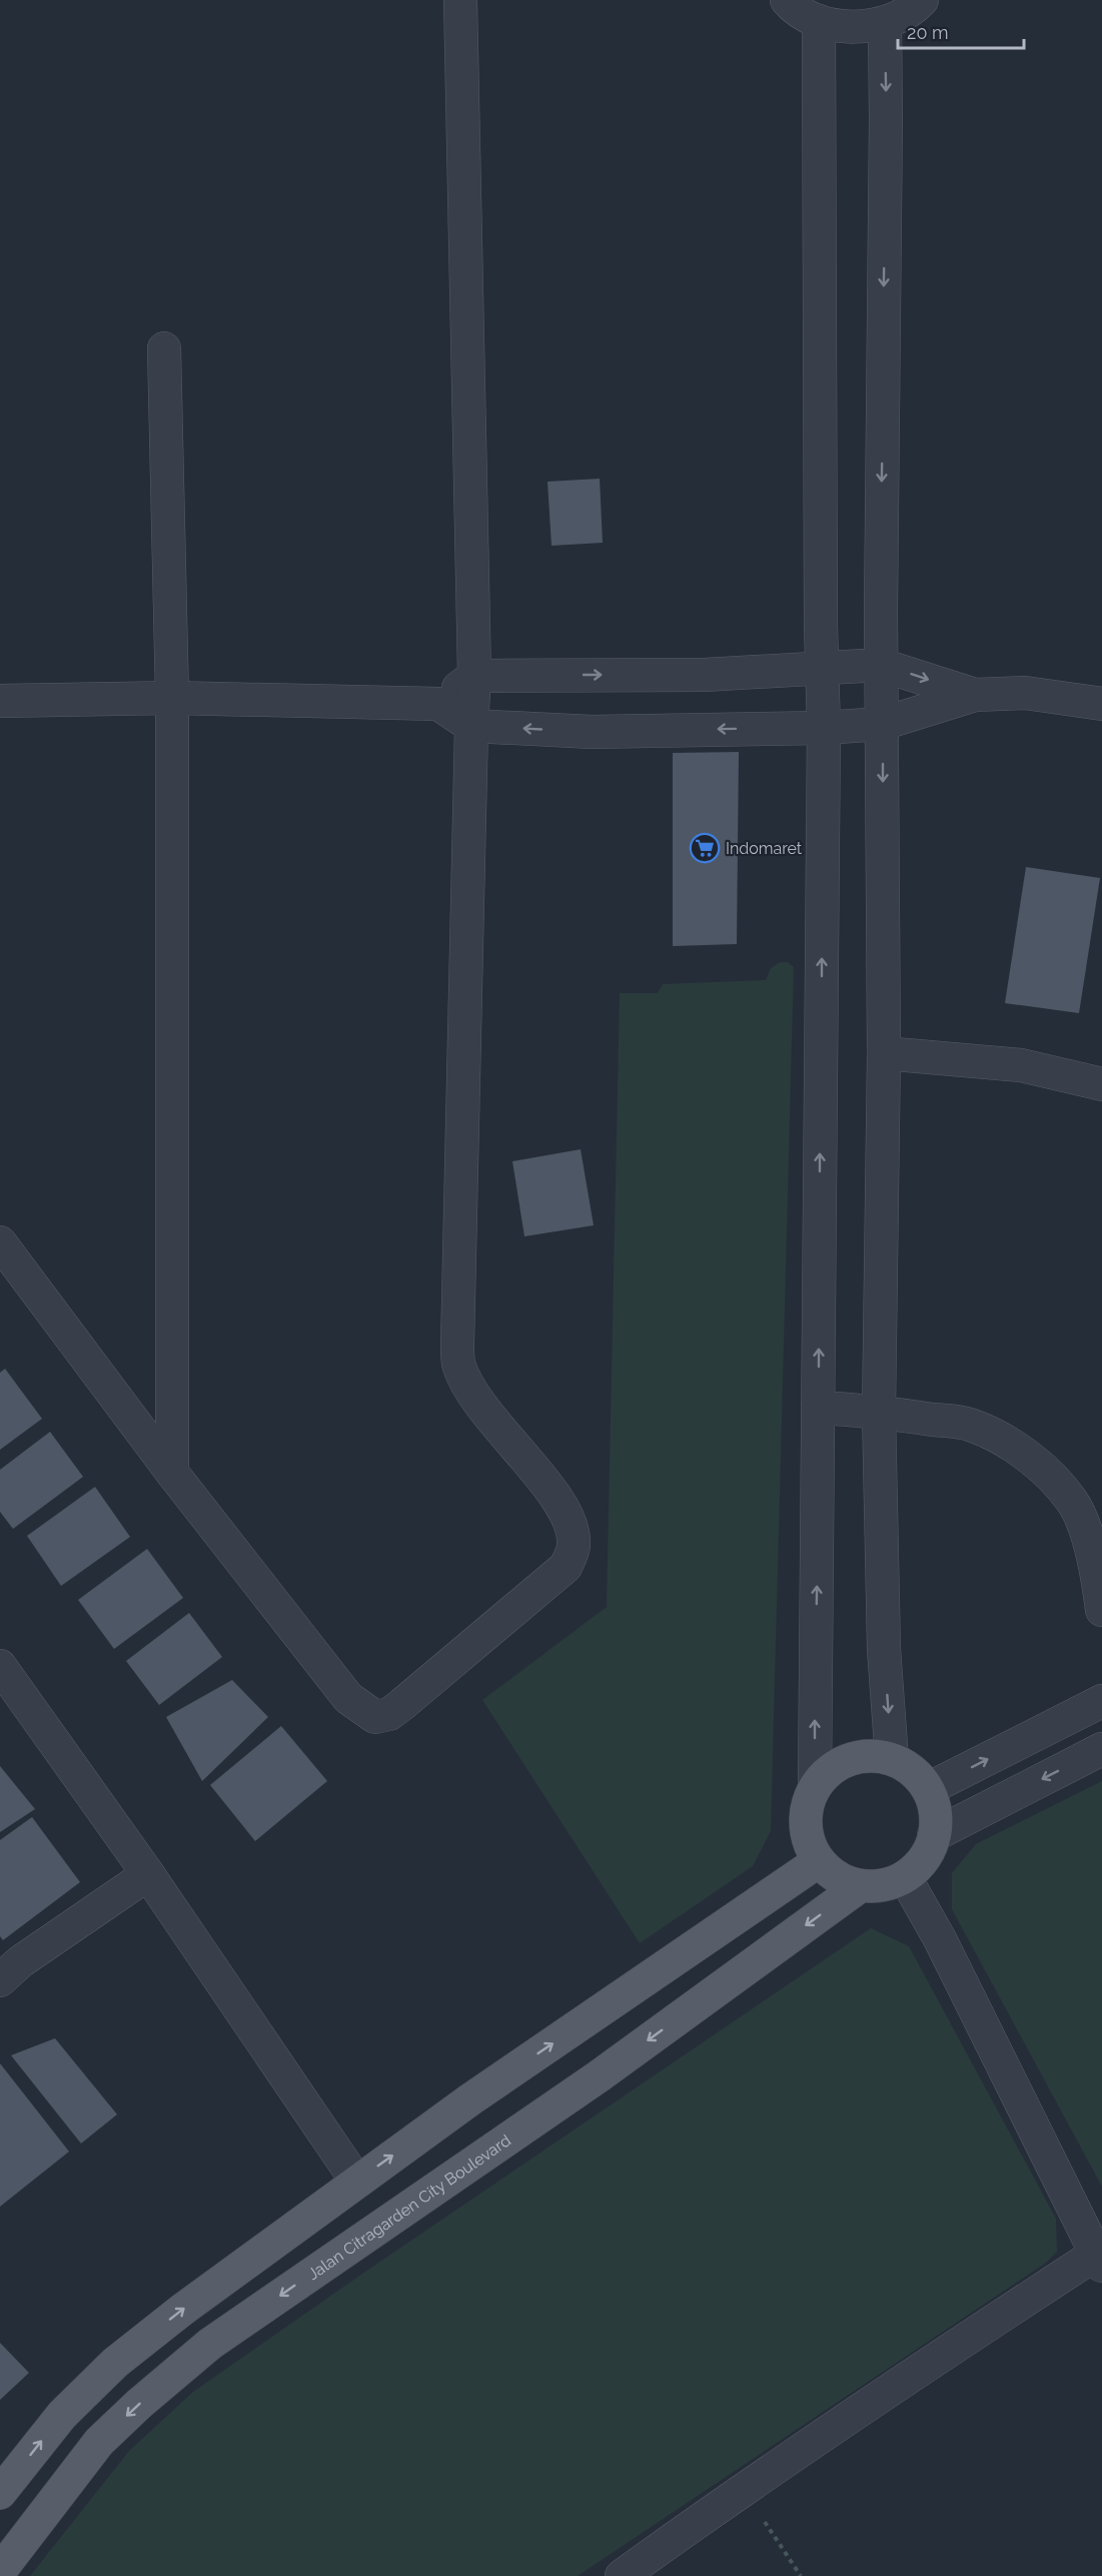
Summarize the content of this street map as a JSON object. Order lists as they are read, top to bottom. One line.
{"streets":{"main road":["Jalan Citragarden City Boulevard"]},"places":{"supermarket":["Indomaret"]},"scale_bar":"20 m"}
